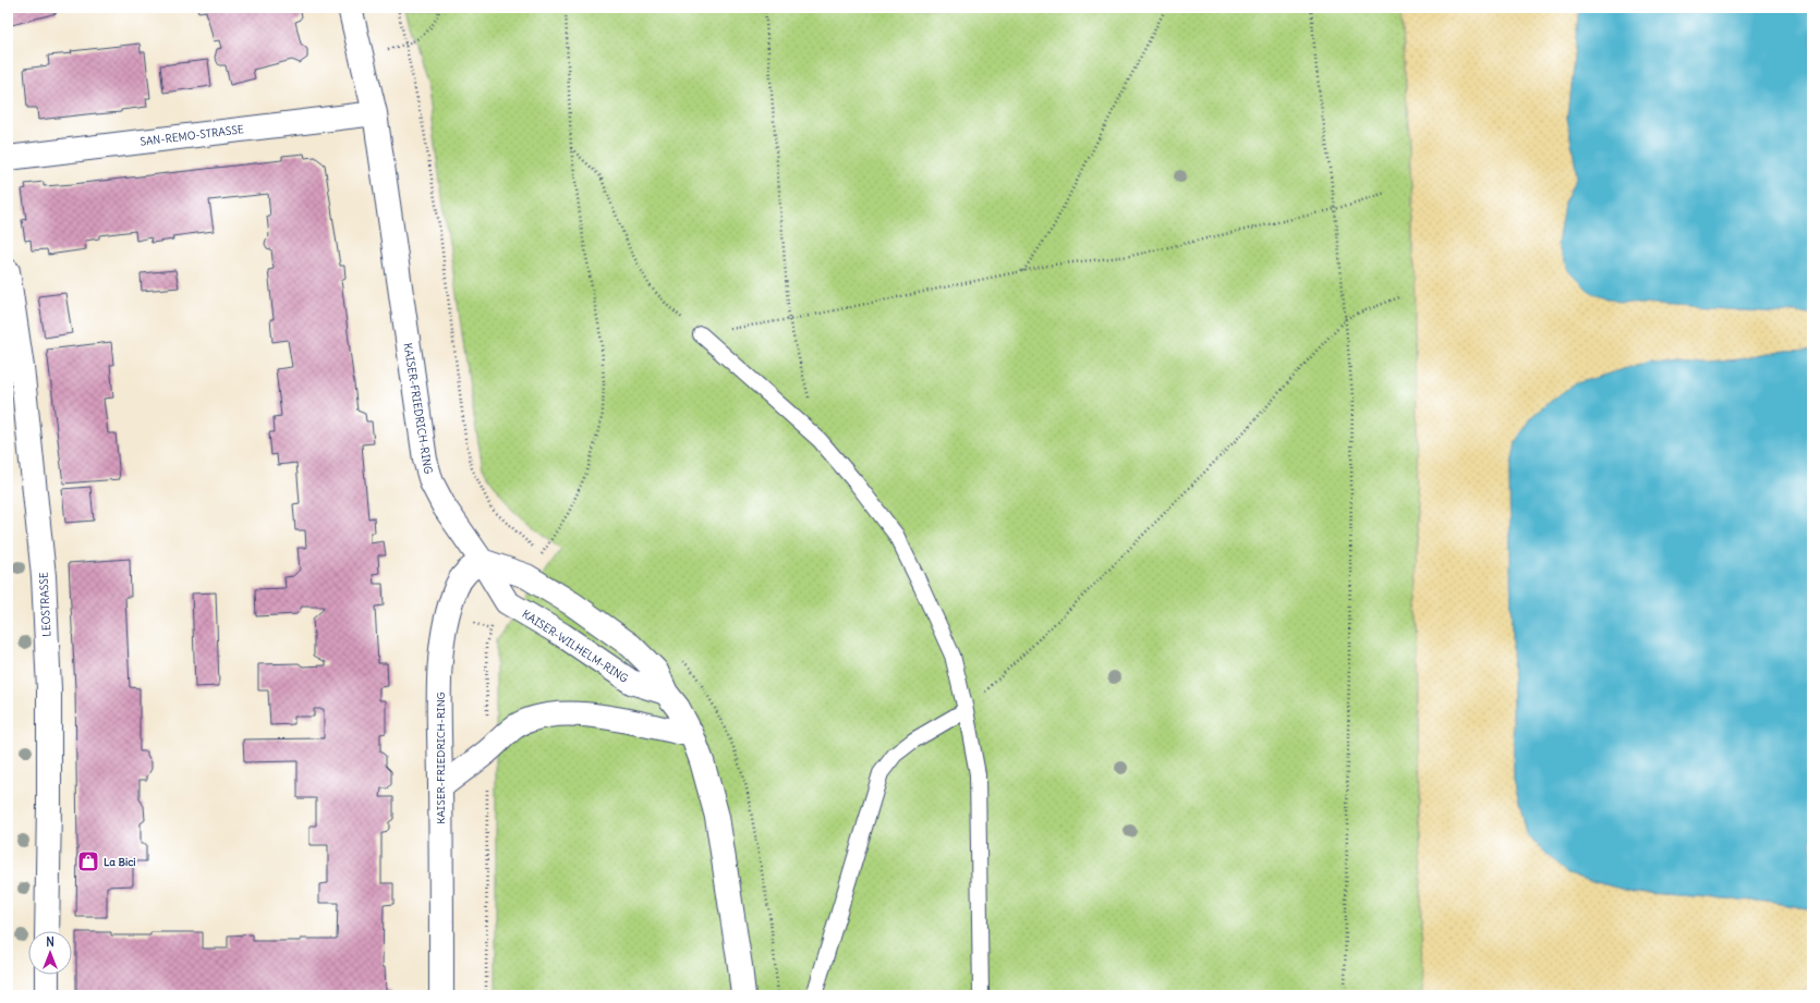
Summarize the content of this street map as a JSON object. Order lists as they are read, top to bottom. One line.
{"streets":{"street":["SAN-REMO-STRASSE","KAISER-FRIEDRICH-RING","LEOSTRASSE","KAISER-WILHELM-RING"]},"crossings":[["SAN-REMO-STRASSE","KAISER-FRIEDRICH-RING"],["KAISER-FRIEDRICH-RING","KAISER-WILHELM-RING"]],"places":{"shop":["La Bici"]},"north":"top"}
